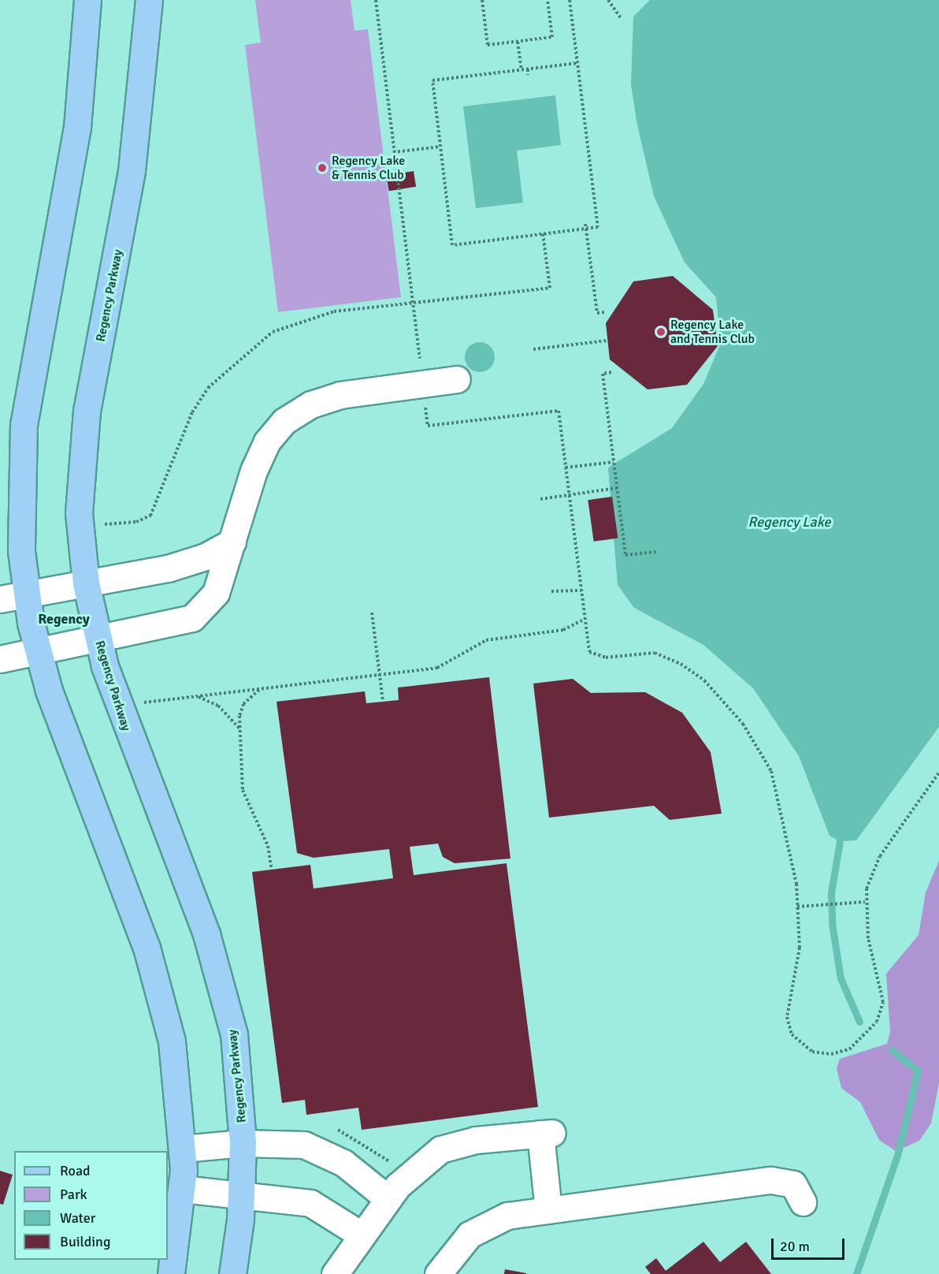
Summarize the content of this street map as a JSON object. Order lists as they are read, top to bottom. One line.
{"streets":{"main road":["Regency Parkway"]},"districts":["Regency"],"water":["Regency Lake"],"places":["Regency Lake & Tennis Club","Regency Lake and Tennis Club"],"legend":["Road","Park","Water","Building"],"scale_bar":"20 m"}
